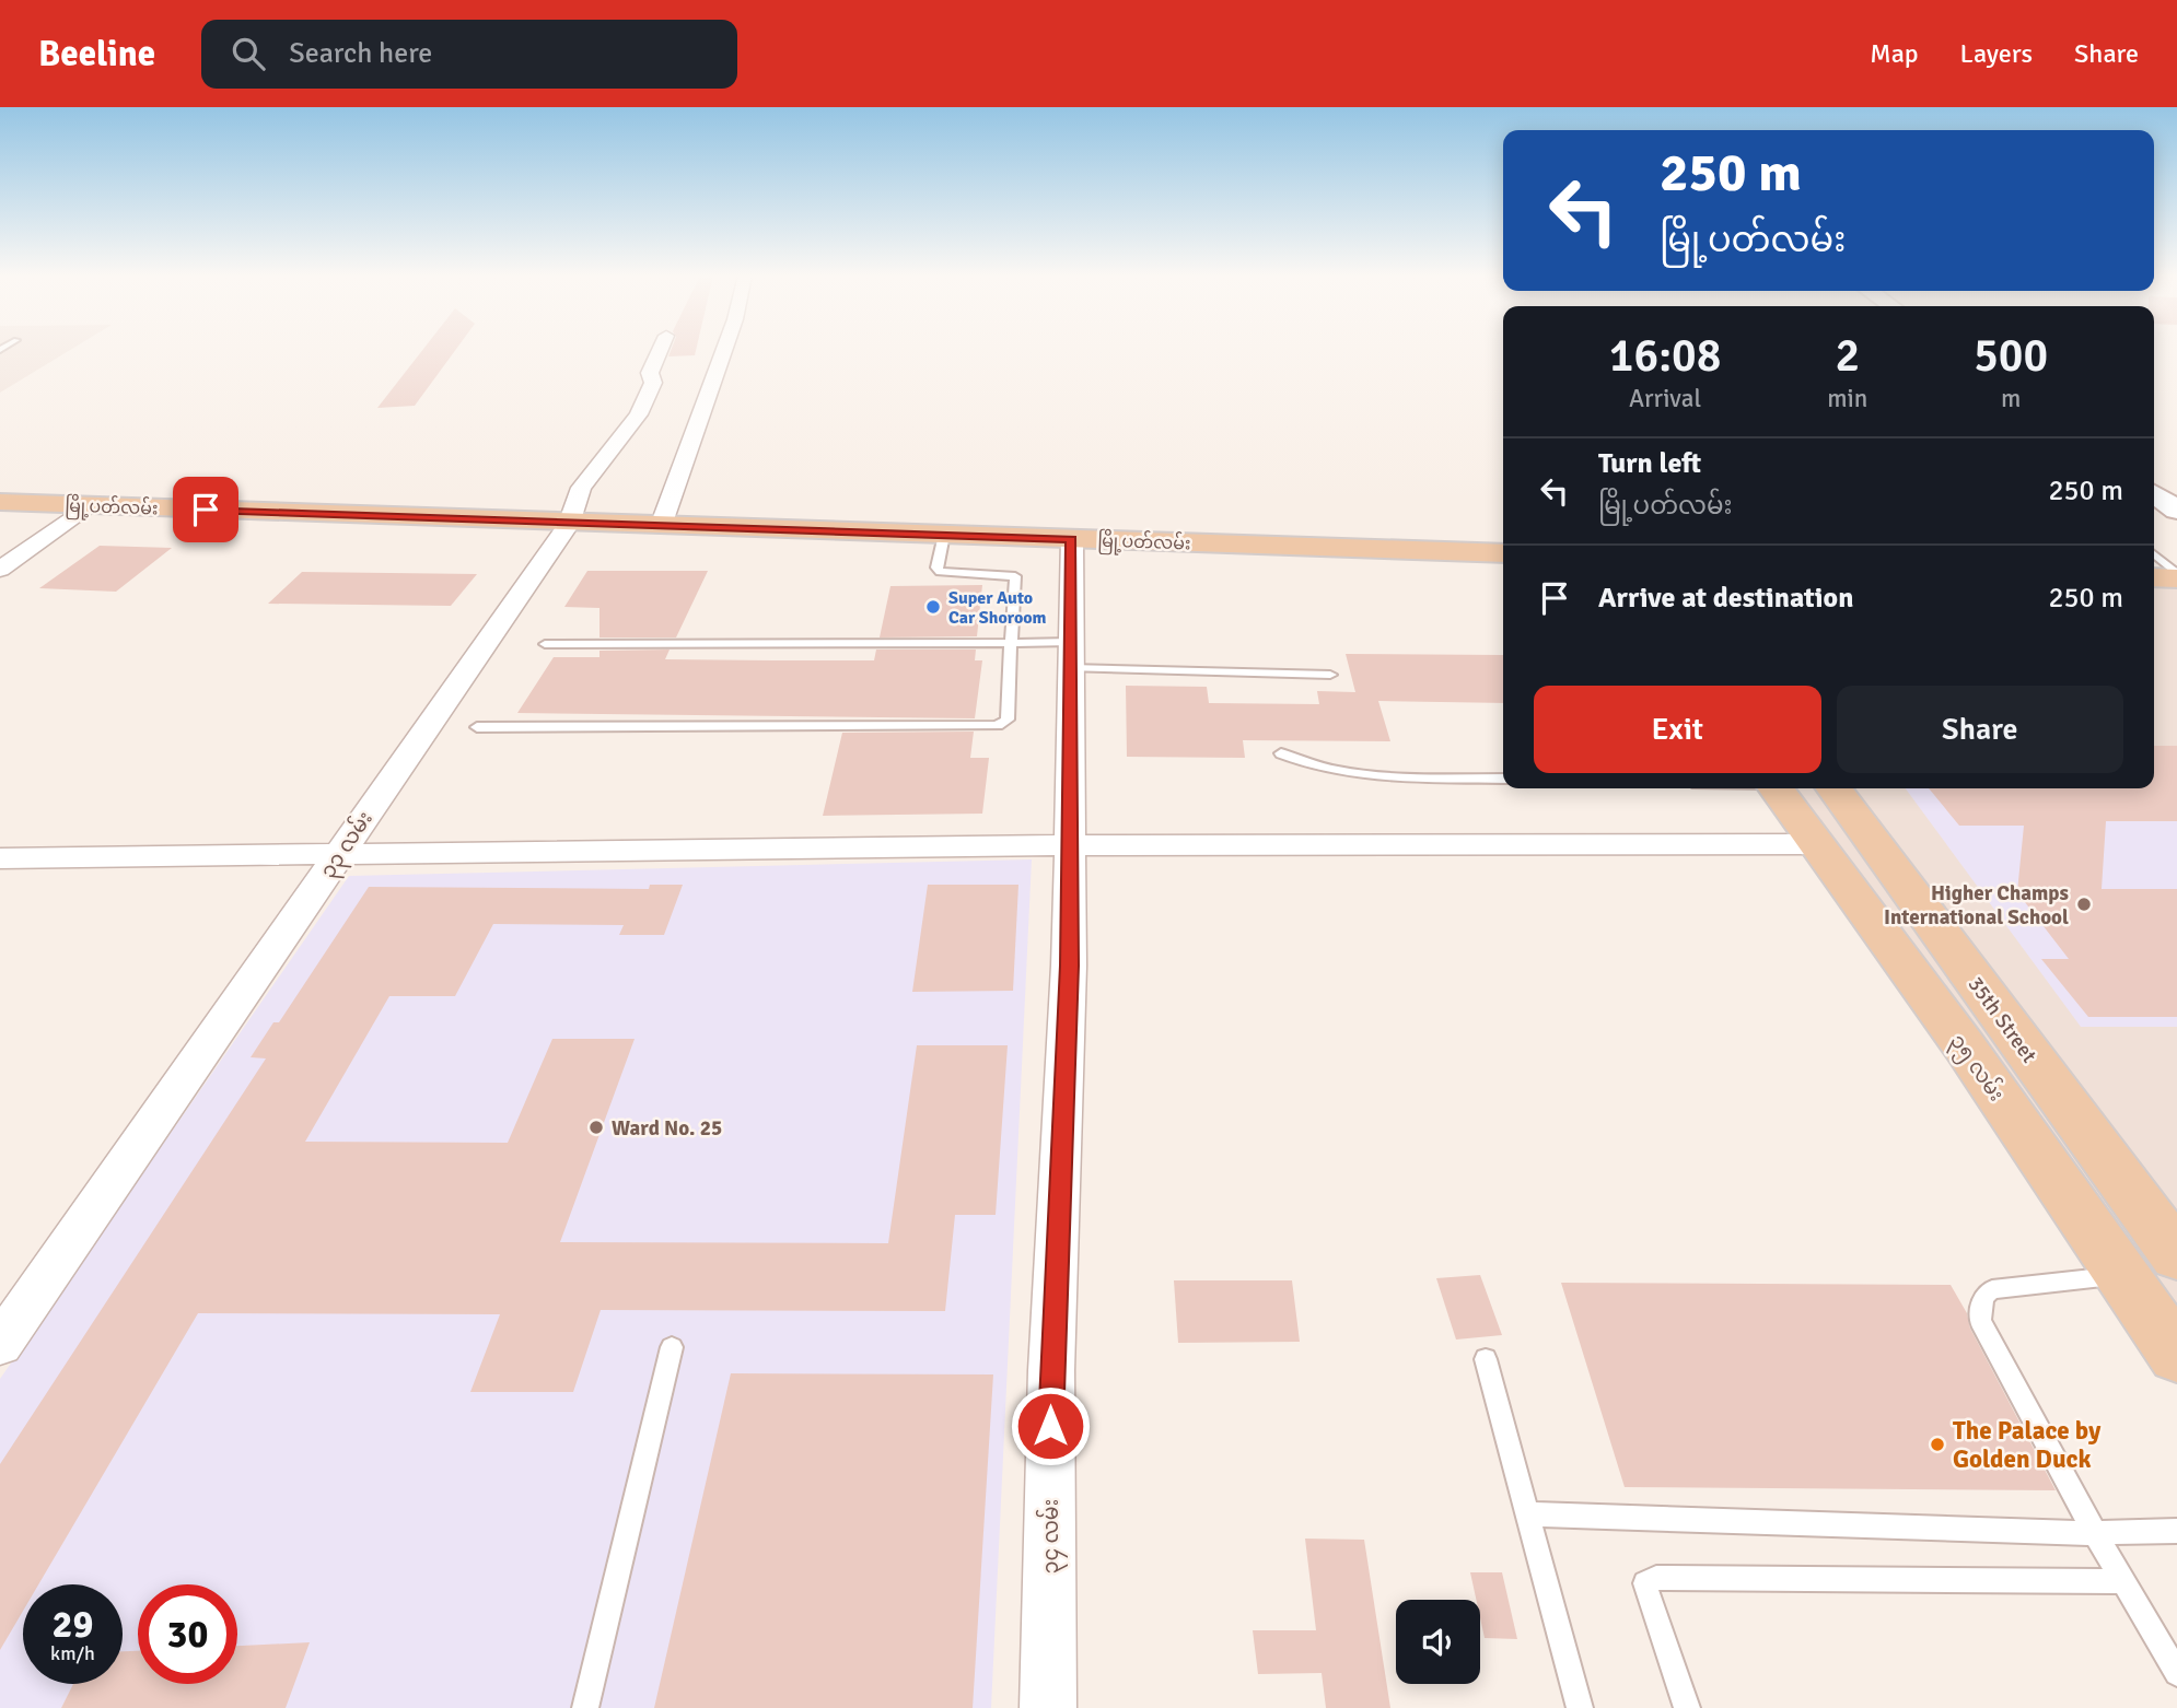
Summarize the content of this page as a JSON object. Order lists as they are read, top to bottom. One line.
{"streets":{"main road":["မြို့ပတ်လမ်း","35th Street","၃၅ လမ်း"],"street":["၃၃ လမ်း","၃၄ လမ်း"]},"crossings":[["မြို့ပတ်လမ်း","၃၃ လမ်း"],["မြို့ပတ်လမ်း","၃၄ လမ်း"]],"places":["Super Auto Car Shoroom","Higher Champs International School","Ward No. 25","The Palace by Golden Duck"],"page":{"header":"Beeline","search":"Search here","nav":["Map","Layers","Share"],"turn":["250 m","မြို့ပတ်လမ်း"],"eta":["16:08","Arrival","2","min","500","m"],"list":[{"name":"Turn left","note":"မြို့ပတ်လမ်း","value":"250 m"},{"name":"Arrive at destination","value":"250 m"}],"buttons":["Exit","Share"],"speed":"29 km/h","limit":"30"}}
